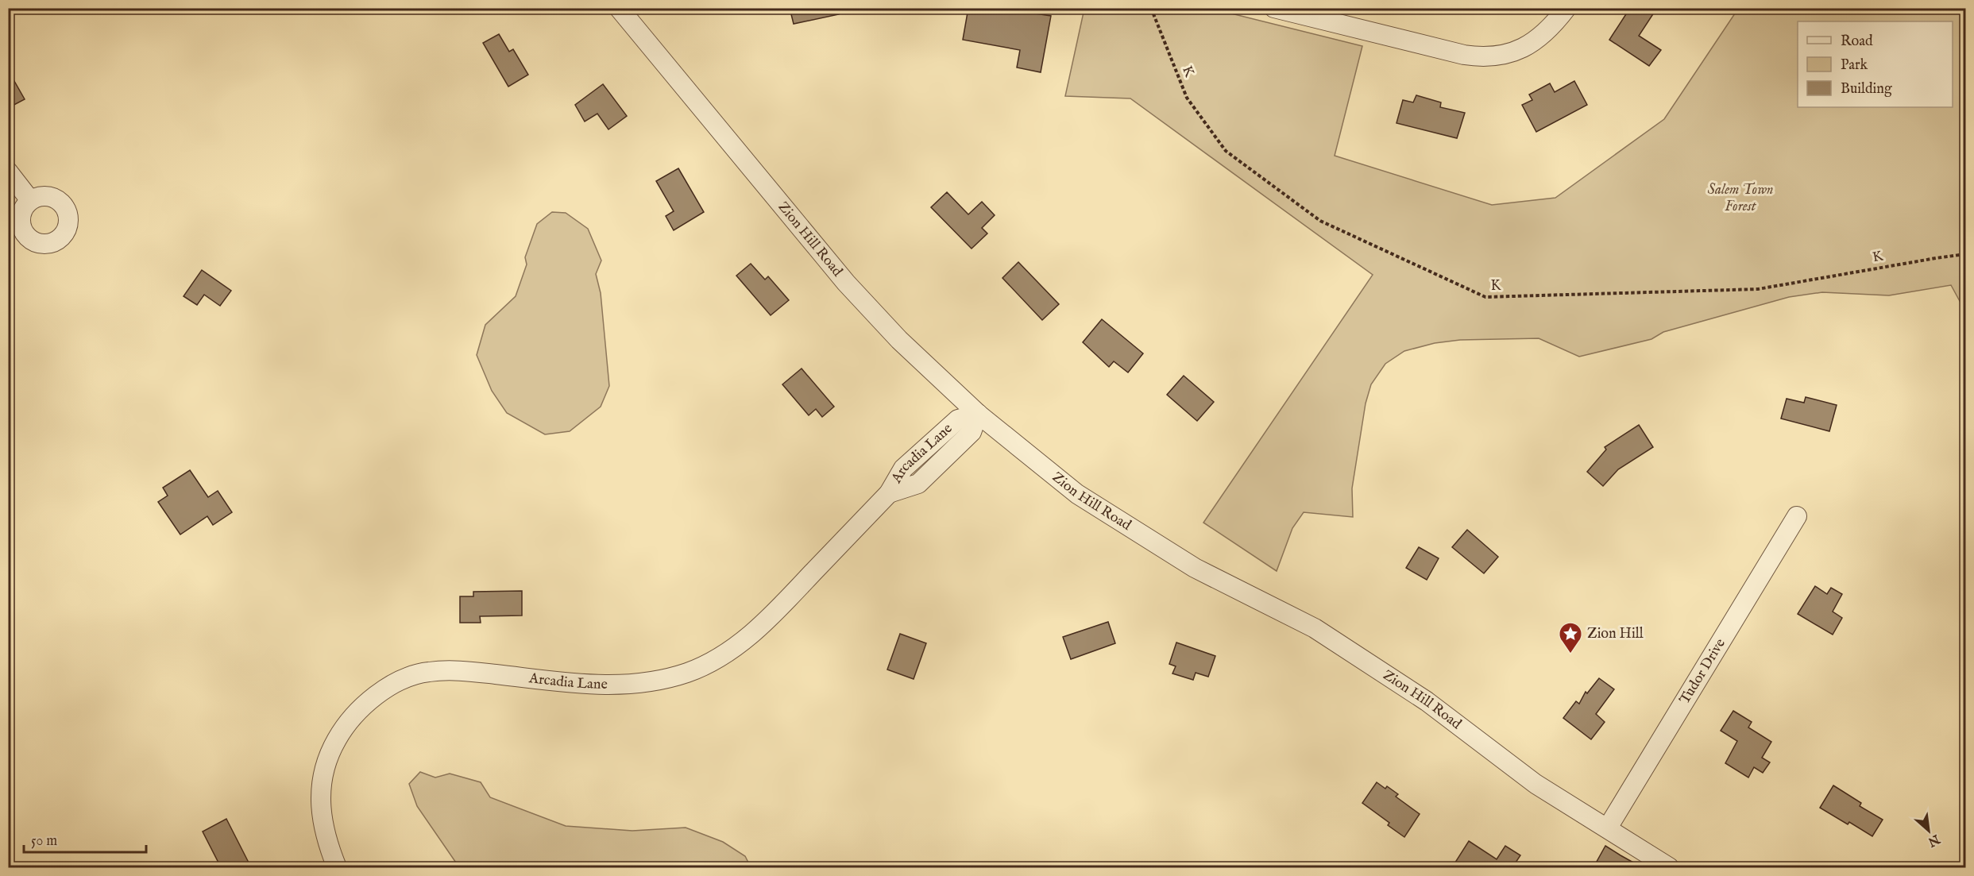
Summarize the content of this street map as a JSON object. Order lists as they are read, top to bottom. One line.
{"streets":{"street":["Zion Hill Road","Arcadia Lane","Tudor Drive"],"path":["K"]},"crossings":[["Zion Hill Road","Arcadia Lane"],["Zion Hill Road","Tudor Drive"]],"parks":["Salem Town Forest"],"places":{"place":["Zion Hill"]},"legend":["Road","Park","Building"],"scale_bar":"50 m","north":"bottom right"}
